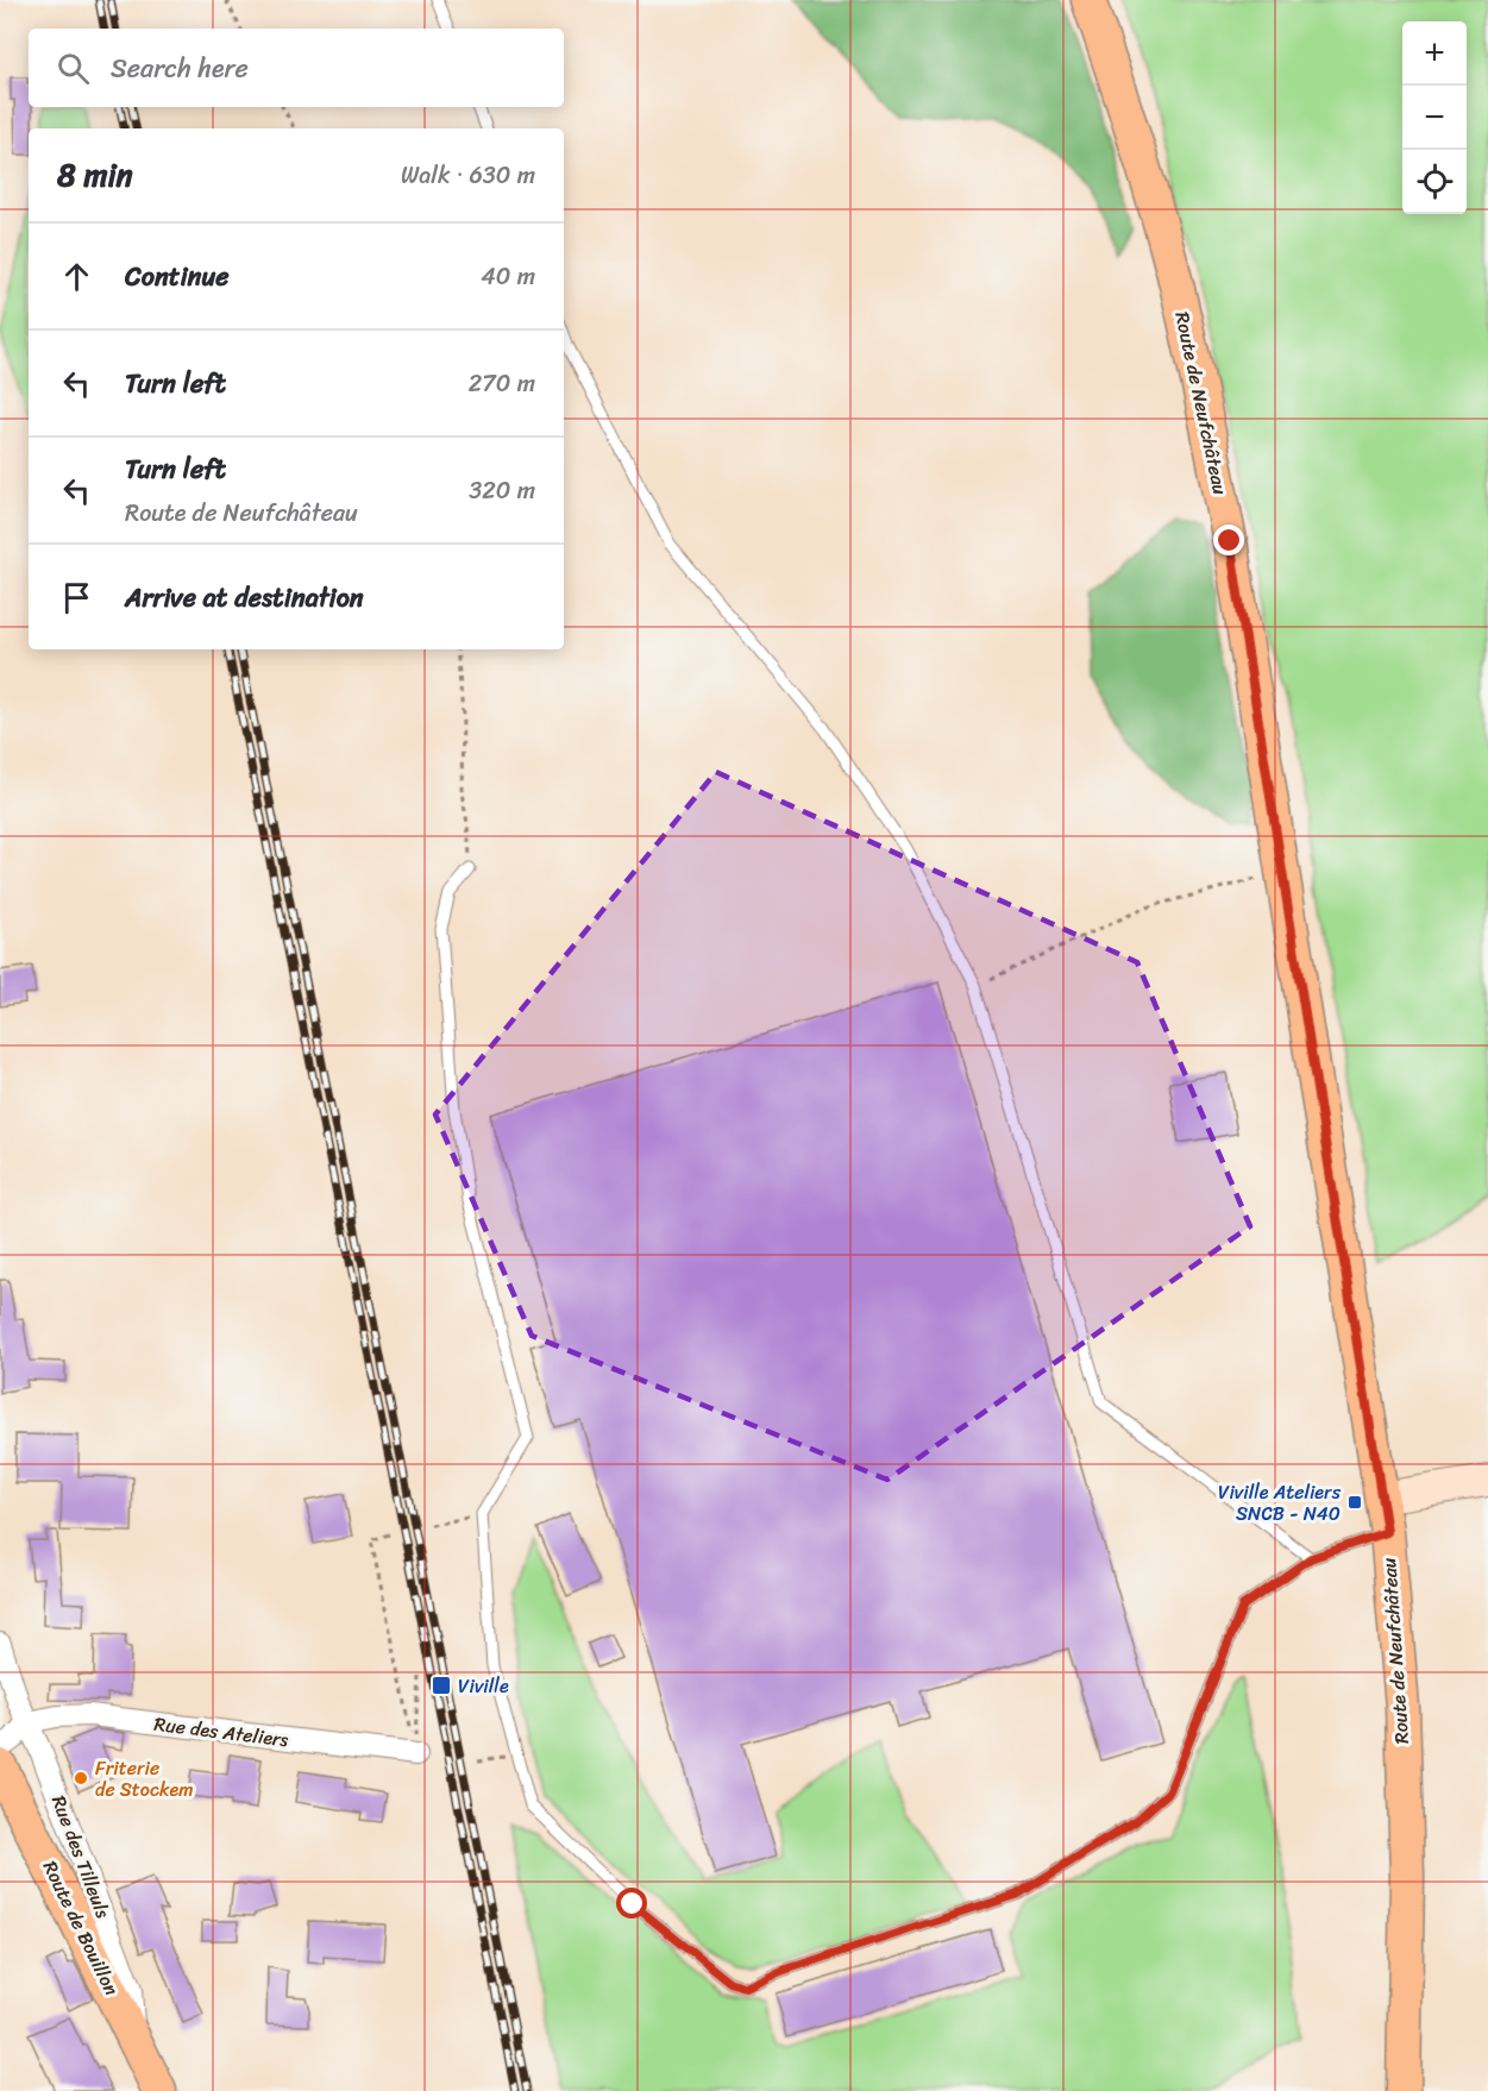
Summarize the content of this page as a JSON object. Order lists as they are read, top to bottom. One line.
{"streets":{"main road":["Route de Neufchâteau","Route de Bouillon"],"street":["Rue des Ateliers","Rue des Tilleuls"]},"crossings":[["Rue des Ateliers","Rue des Tilleuls"],["Rue des Tilleuls","Route de Bouillon"]],"places":{"transit":["Viville Ateliers SNCB - N40","Viville"],"other":["Friterie de Stockem"]},"page":{"map_buttons":["+","−"],"search":"Search here","heading":["8 min","Walk · 630 m"],"list":[["Continue","40 m"],["Turn left","270 m"],["Turn left","Route de Neufchâteau","320 m"],"Arrive at destination"]}}
